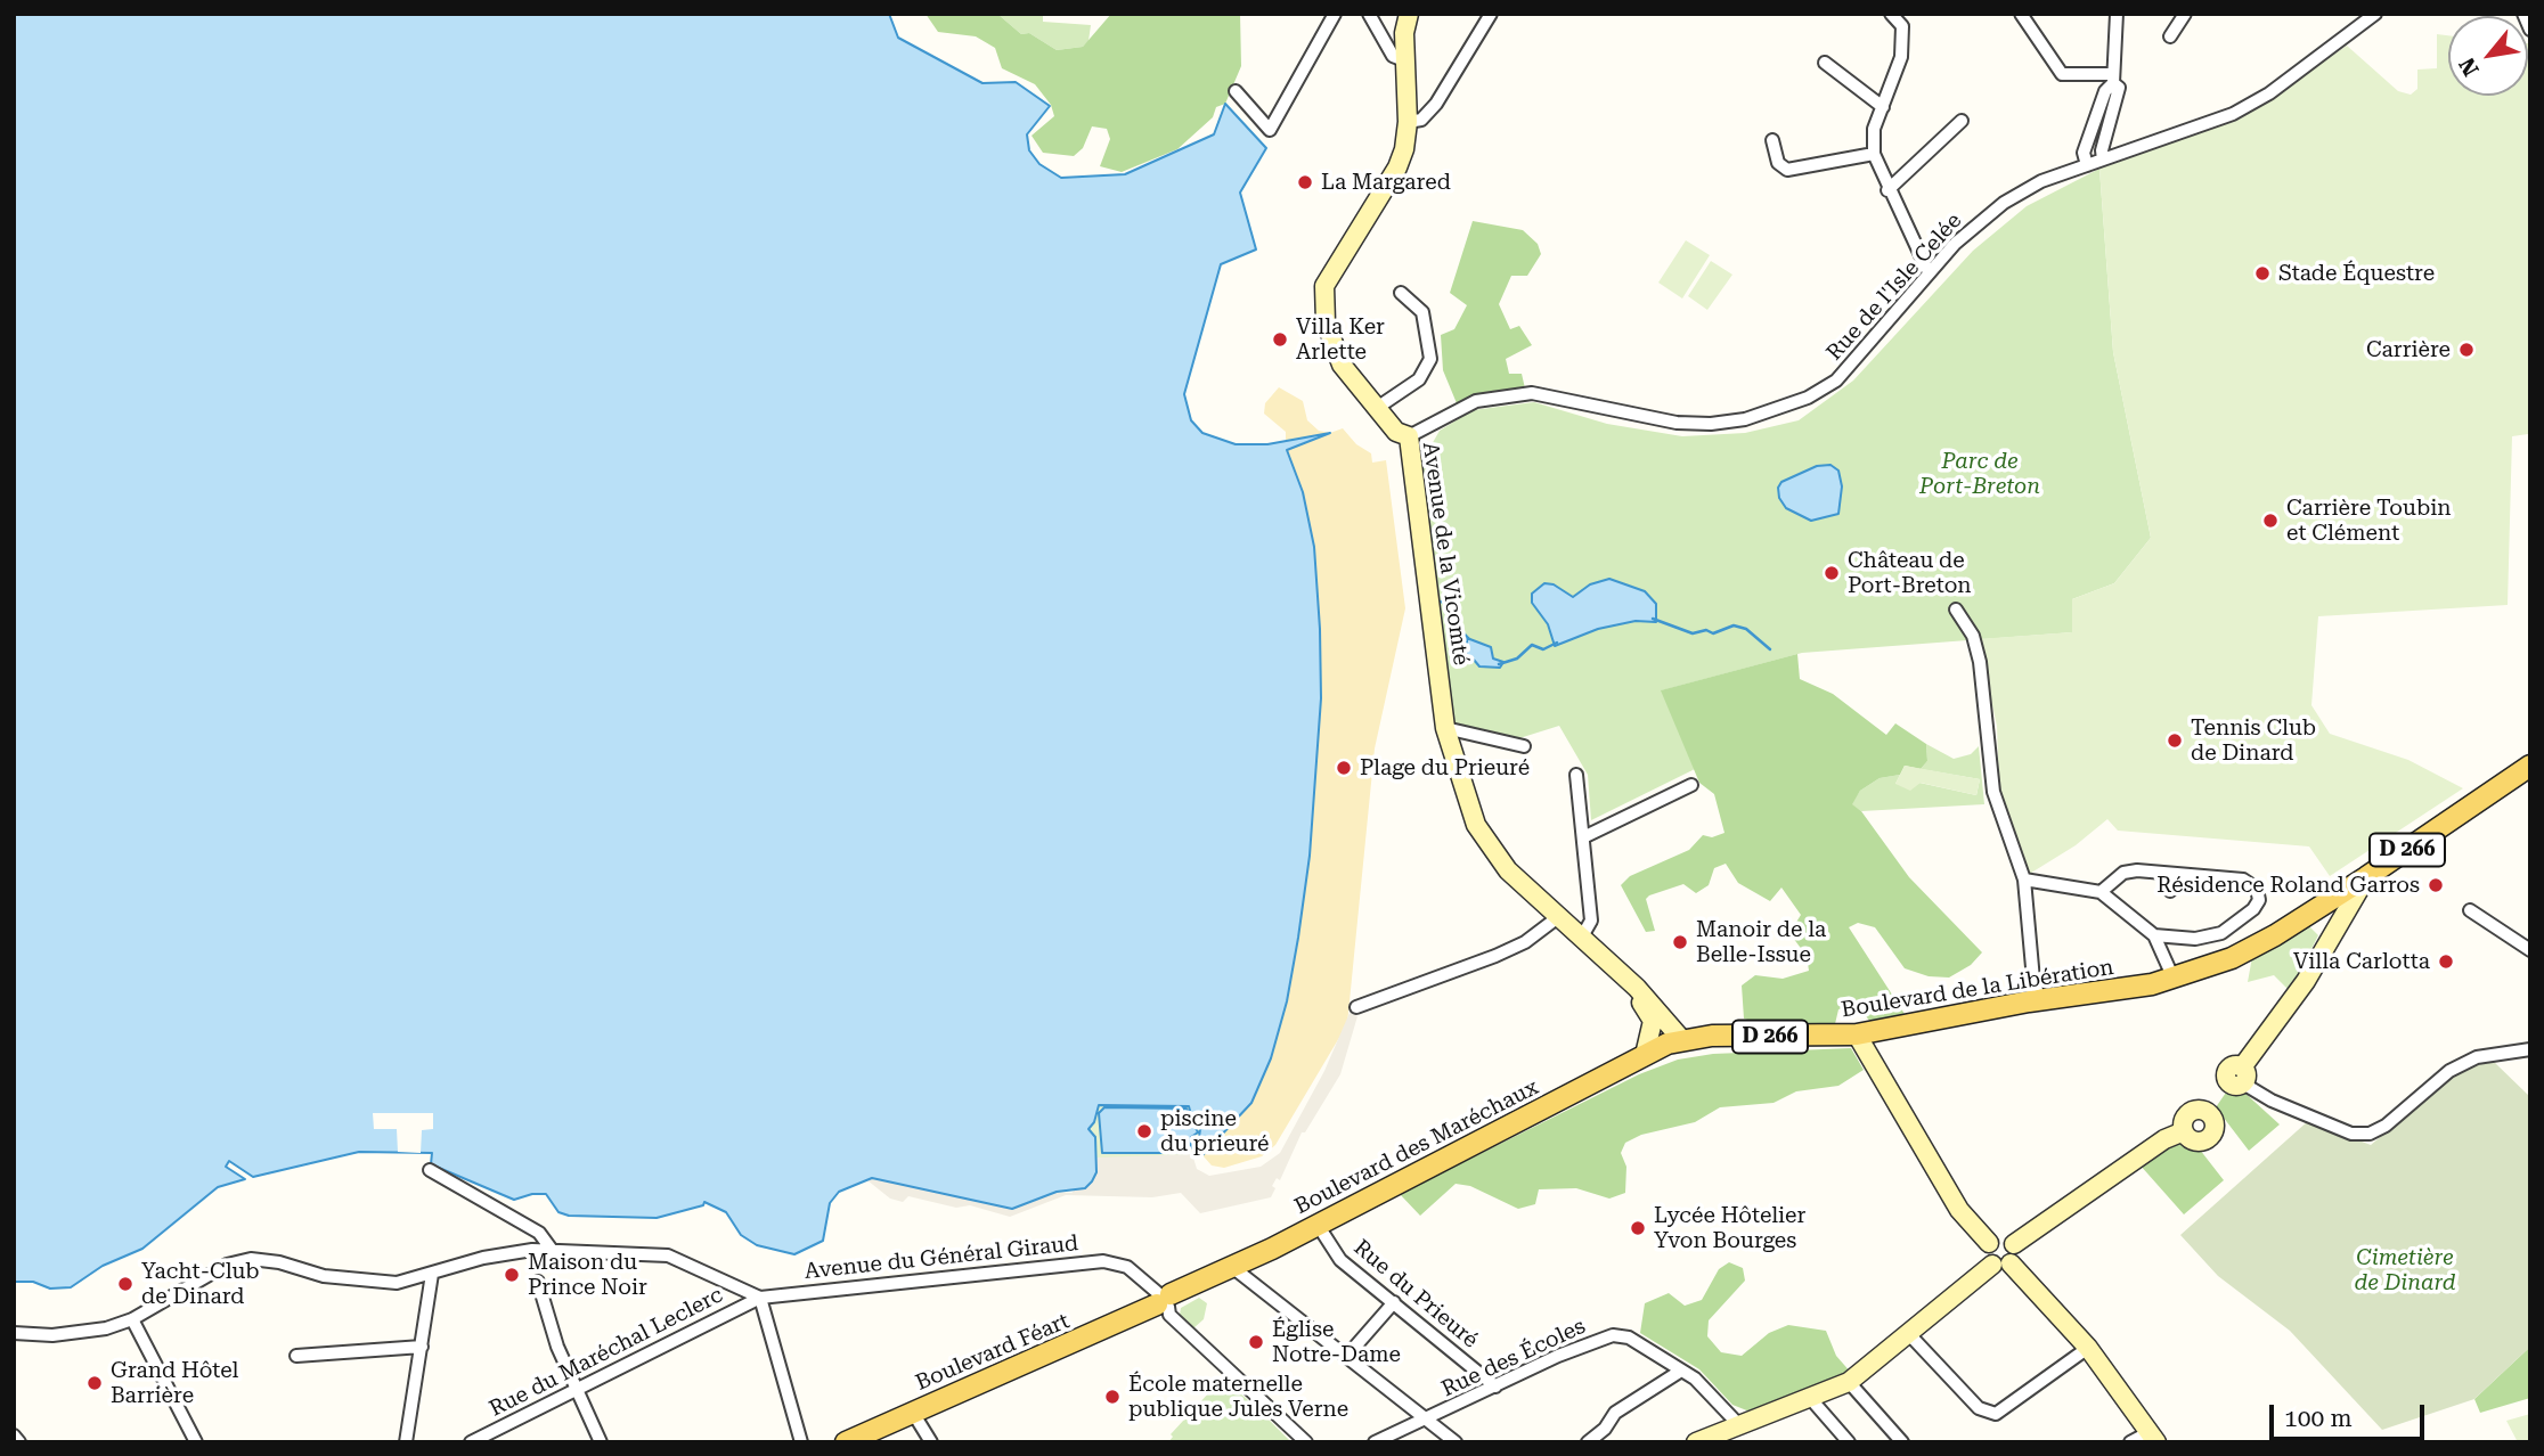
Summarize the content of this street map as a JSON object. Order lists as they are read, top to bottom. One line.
{"streets":{"main road":["Avenue de la Vicomté","D 266","Boulevard de la Libération","Boulevard des Maréchaux","Boulevard Féart"],"street":["Rue de l'Isle Celée","Avenue du Général Giraud","Rue du Prieuré","Rue du Maréchal Leclerc","Rue des Écoles"]},"crossings":[["Rue de l'Isle Celée","Avenue de la Vicomté"],["Avenue de la Vicomté","Boulevard de la Libération"],["Avenue de la Vicomté","Boulevard des Maréchaux"],["Boulevard de la Libération","Boulevard des Maréchaux"],["Boulevard des Maréchaux","Avenue du Général Giraud"],["Boulevard des Maréchaux","Rue du Prieuré"],["Boulevard des Maréchaux","Boulevard Féart"],["Avenue du Général Giraud","Rue du Maréchal Leclerc"],["Avenue du Général Giraud","Boulevard Féart"],["Rue du Prieuré","Rue des Écoles"]],"parks":["Parc de Port-Breton","Cimetière de Dinard"],"places":["La Margared","Stade Équestre","Villa Ker Arlette","Carrière","Carrière Toubin et Clément","Château de Port-Breton","Tennis Club de Dinard","Plage du Prieuré","Résidence Roland Garros","Manoir de la Belle-Issue","Villa Carlotta","piscine du prieuré","Lycée Hôtelier Yvon Bourges","Maison du Prince Noir","Yacht-Club de Dinard","Église Notre-Dame","Grand Hôtel Barrière","École maternelle publique Jules Verne"],"scale_bar":"100 m","north":"bottom left"}
